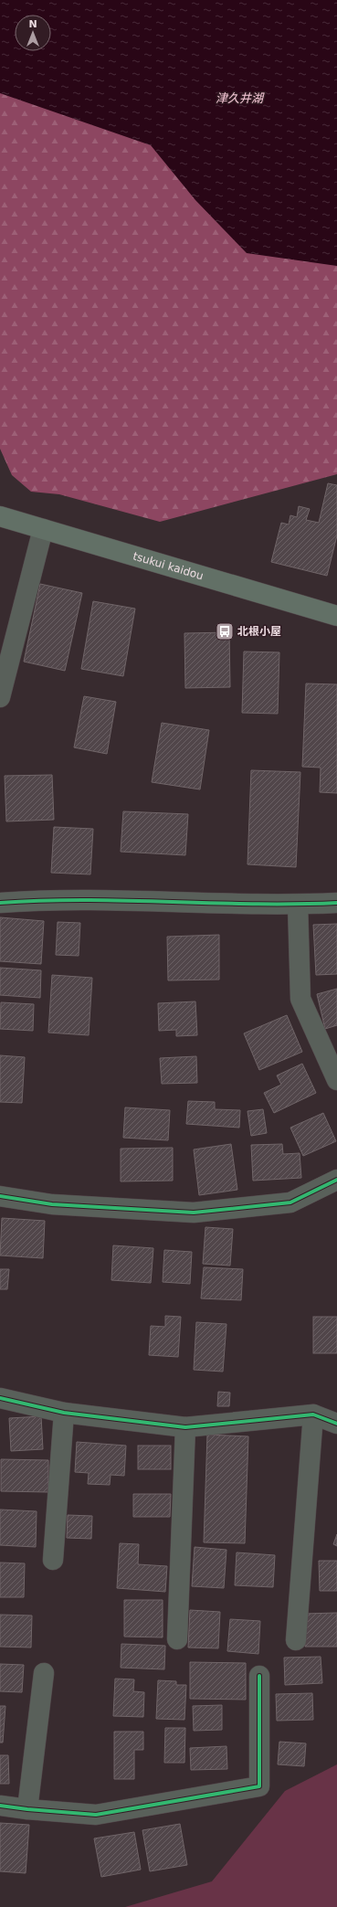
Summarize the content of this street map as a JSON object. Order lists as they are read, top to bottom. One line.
{"streets":{"highway":["tsukui kaidou"]},"water":["津久井湖"],"places":{"bus stop":["北根小屋"]},"north":"top"}
